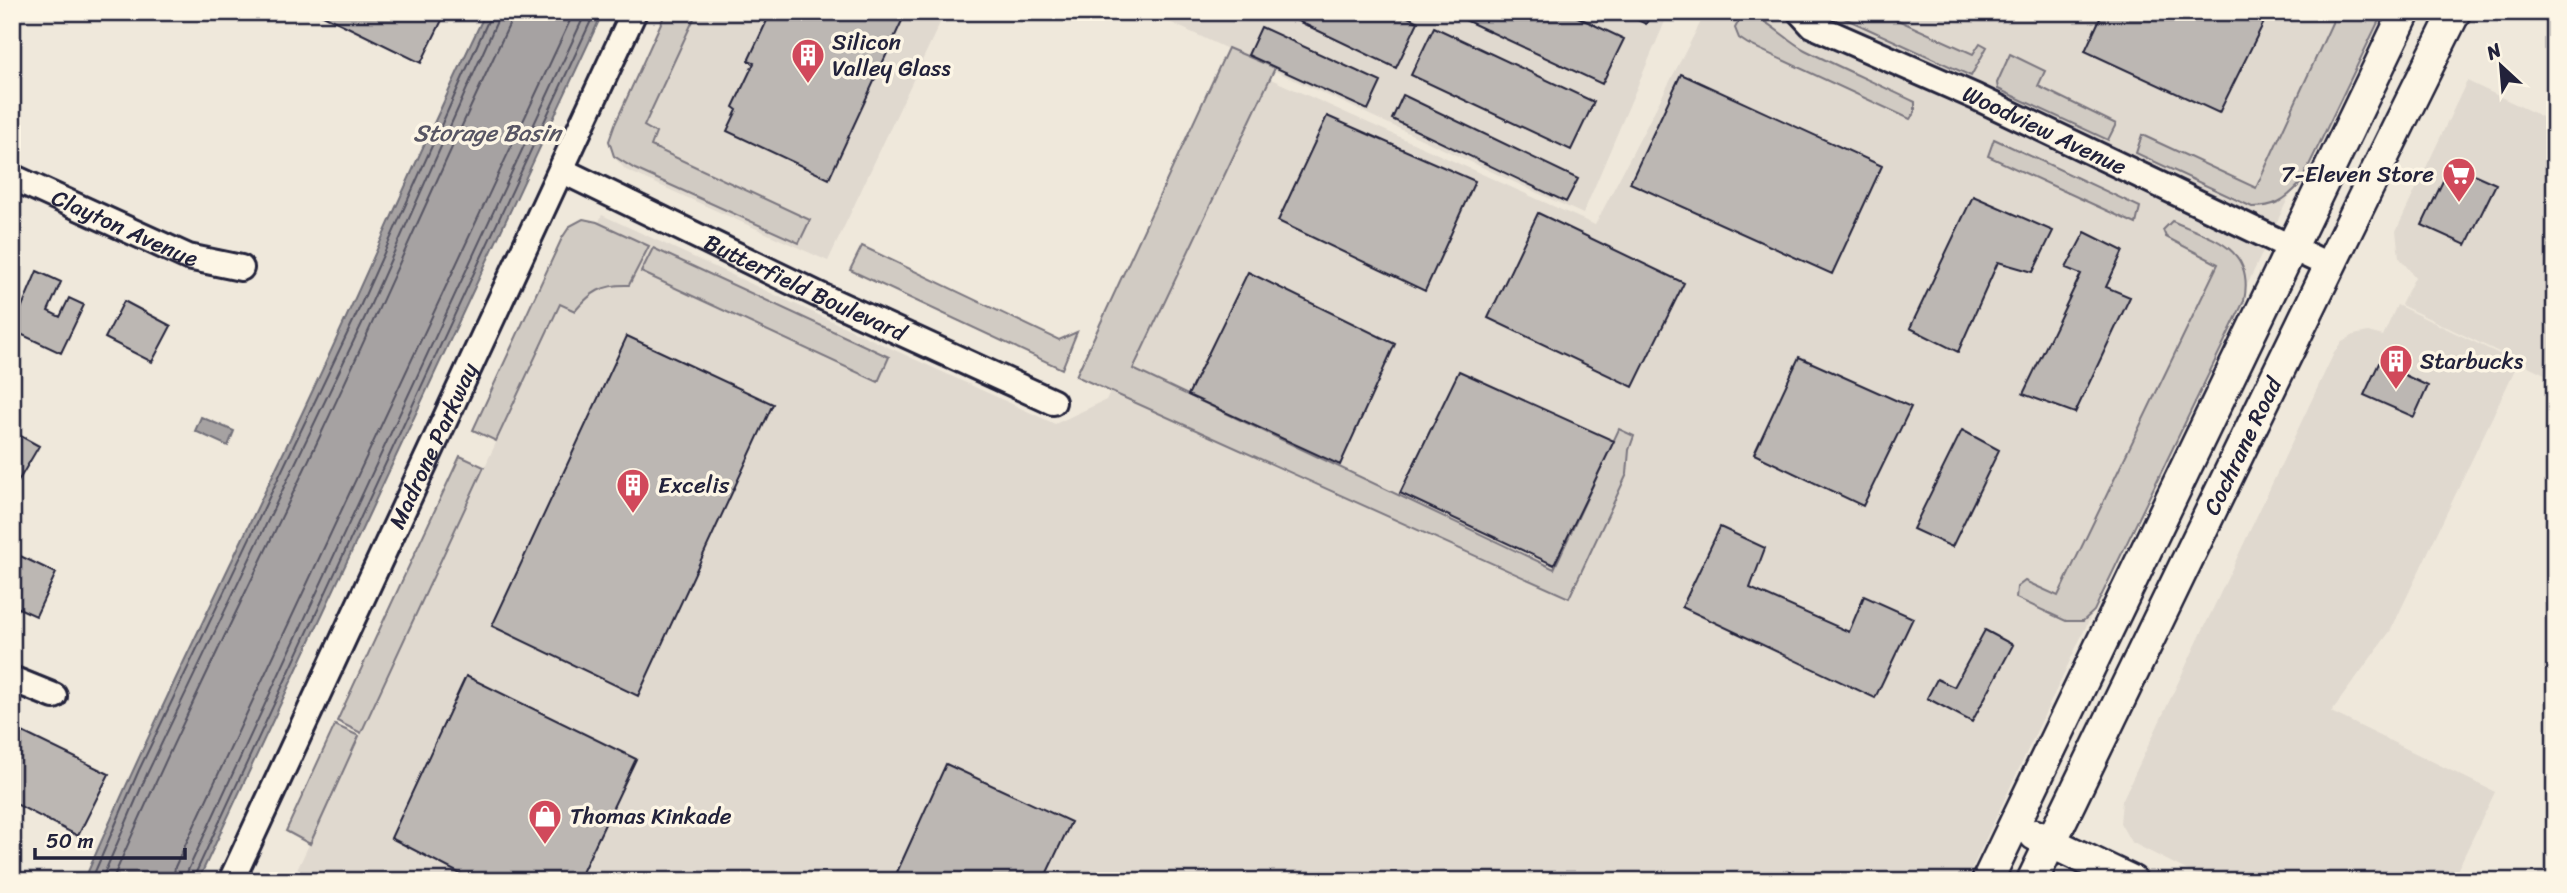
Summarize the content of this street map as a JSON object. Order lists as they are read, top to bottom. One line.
{"streets":{"main road":["Cochrane Road"],"street":["Woodview Avenue","Clayton Avenue","Butterfield Boulevard","Madrone Parkway"]},"crossings":[["Woodview Avenue","Cochrane Road"],["Butterfield Boulevard","Madrone Parkway"]],"water":["Storage Basin"],"places":{"building":["Silicon Valley Glass","Starbucks","Excelis"],"supermarket":["7-Eleven Store"],"shop":["Thomas Kinkade"]},"scale_bar":"50 m","north":"top left"}
